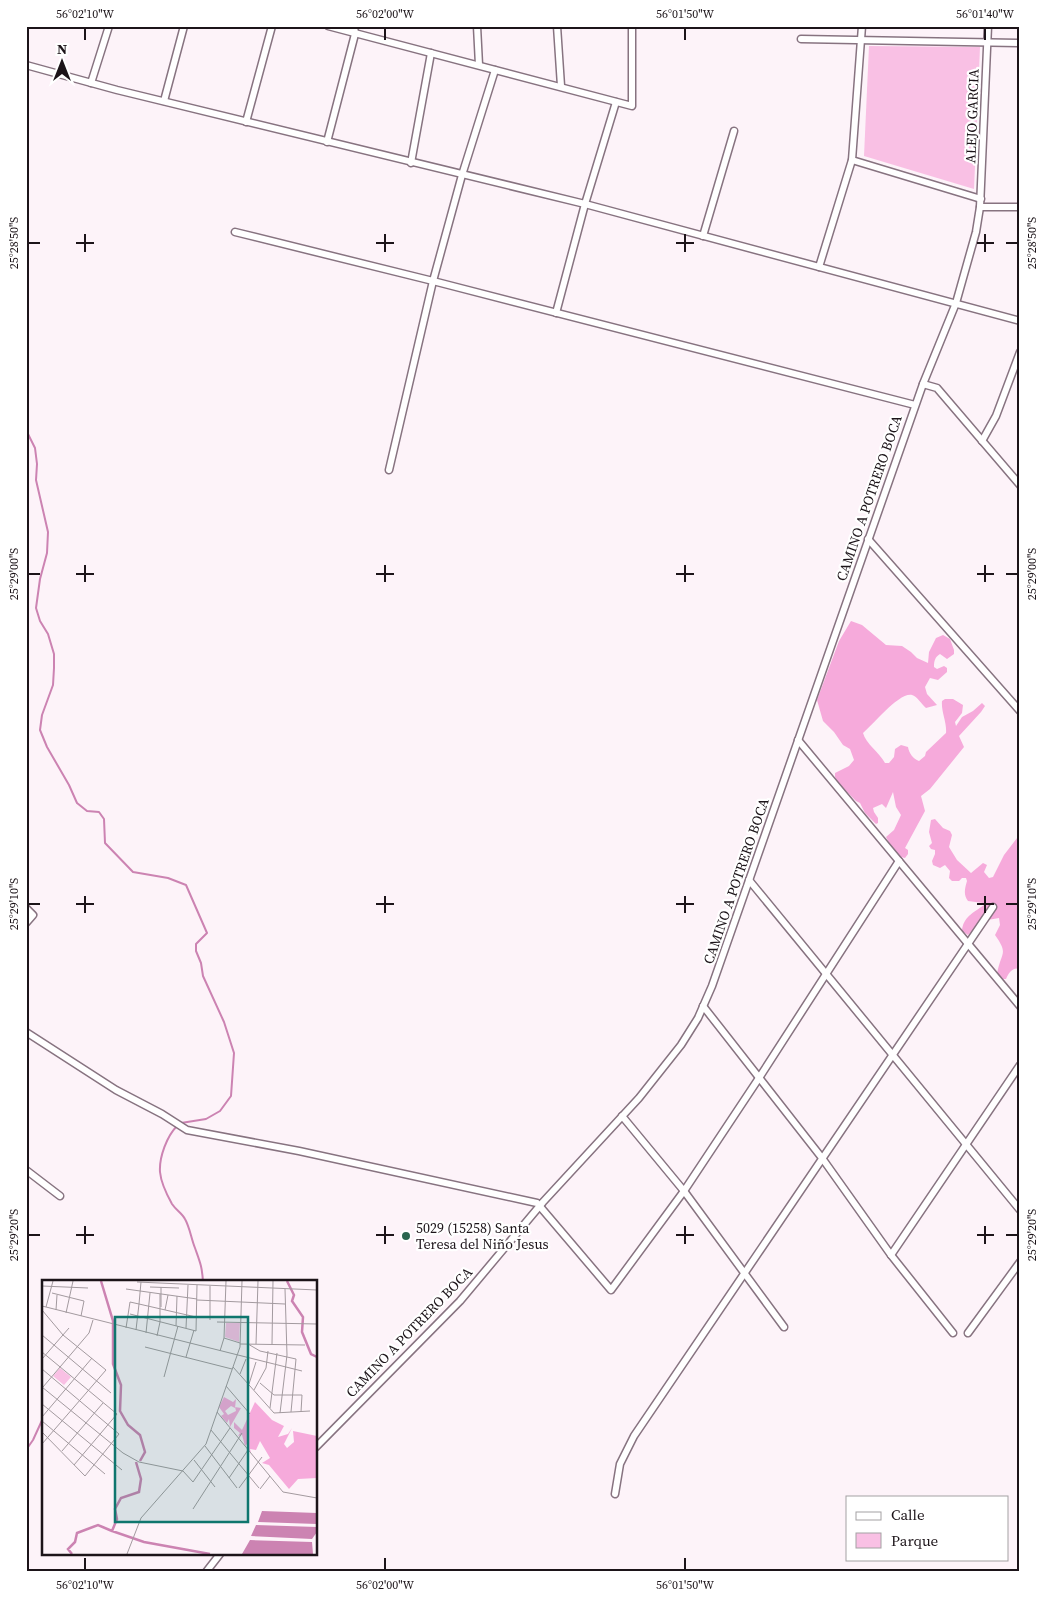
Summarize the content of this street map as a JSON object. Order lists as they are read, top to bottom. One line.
{"streets":{"street":["ALEJO GARCIA","CAMINO A POTRERO BOCA"]},"crossings":[["ALEJO GARCIA","CAMINO A POTRERO BOCA"]],"places":["5029 (15258) Santa Teresa del Niño Jesus"],"legend":["Calle","Parque"],"north":"top","coordinates":["56°02'10\"W","56°02'00\"W","56°01'50\"W","56°01'40\"W","25°28'50\"S","25°29'00\"S","25°29'10\"S","25°29'20\"S"]}
